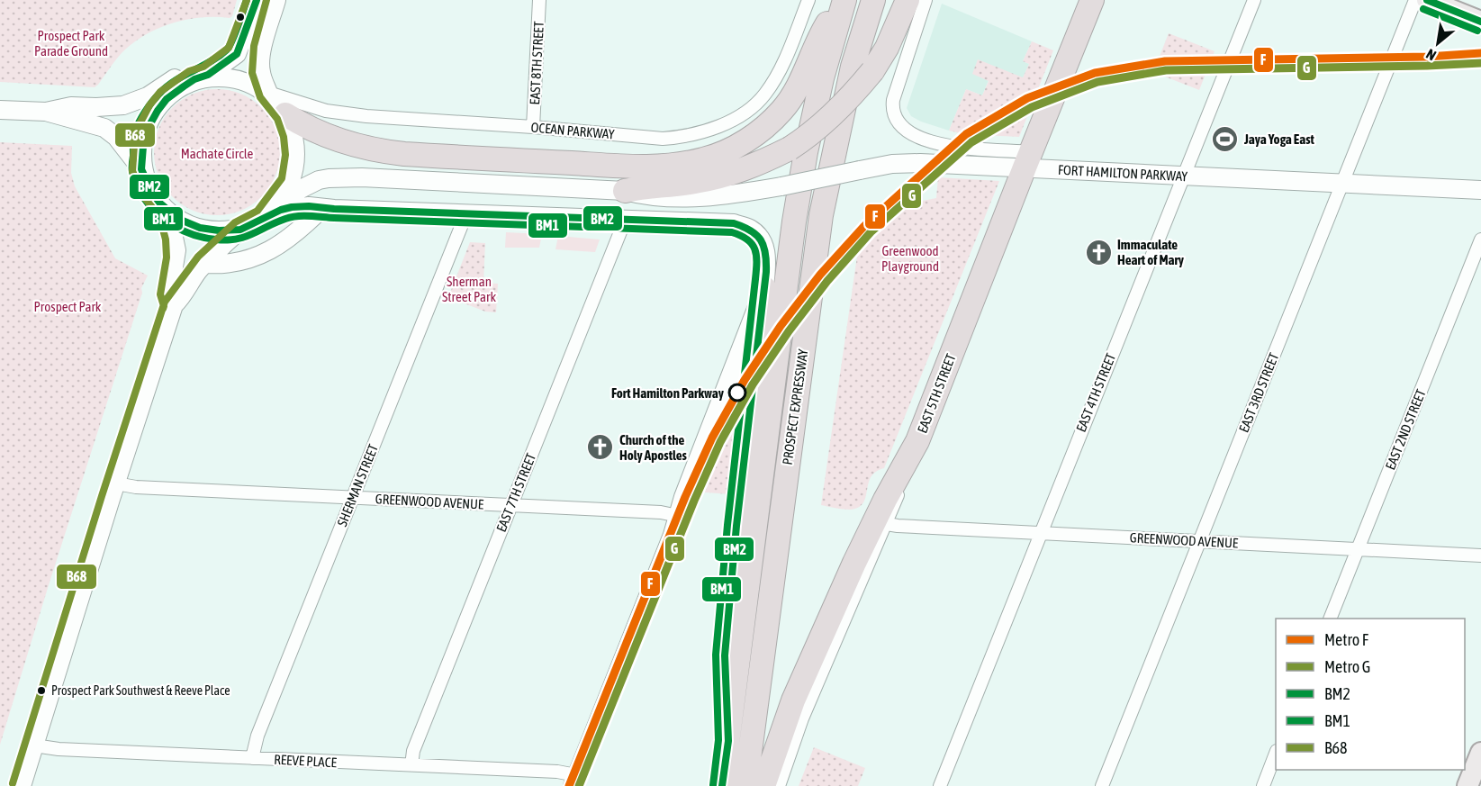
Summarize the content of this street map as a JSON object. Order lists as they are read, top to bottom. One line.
{"streets":{"highway":["EAST 5TH STREET","PROSPECT EXPRESSWAY"],"main road":["FORT HAMILTON PARKWAY"],"street":["EAST 8TH STREET","OCEAN PARKWAY","EAST 4TH STREET","EAST 3RD STREET","EAST 2ND STREET","SHERMAN STREET","EAST 7TH STREET","GREENWOOD AVENUE","REEVE PLACE"]},"crossings":[["EAST 8TH STREET","OCEAN PARKWAY"],["OCEAN PARKWAY","FORT HAMILTON PARKWAY"],["FORT HAMILTON PARKWAY","EAST 4TH STREET"],["FORT HAMILTON PARKWAY","EAST 3RD STREET"],["FORT HAMILTON PARKWAY","EAST 5TH STREET"],["EAST 4TH STREET","GREENWOOD AVENUE"],["EAST 3RD STREET","GREENWOOD AVENUE"],["EAST 5TH STREET","GREENWOOD AVENUE"],["EAST 2ND STREET","GREENWOOD AVENUE"],["SHERMAN STREET","GREENWOOD AVENUE"],["SHERMAN STREET","REEVE PLACE"],["EAST 7TH STREET","GREENWOOD AVENUE"],["EAST 7TH STREET","REEVE PLACE"]],"parks":["Prospect Park Parade Ground","Machate Circle","Greenwood Playground","Sherman Street Park","Prospect Park"],"places":{"sports":["Jaya Yoga East"],"church":["Immaculate Heart of Mary","Church of the Holy Apostles"],"other":["Fort Hamilton Parkway","Prospect Park Southwest & Reeve Place"]},"lines":["transit line BM2","transit line BM1","transit line B68","metro line F","metro line G"],"legend":["Metro F","Metro G","BM2","BM1","B68"],"north":"bottom left"}
